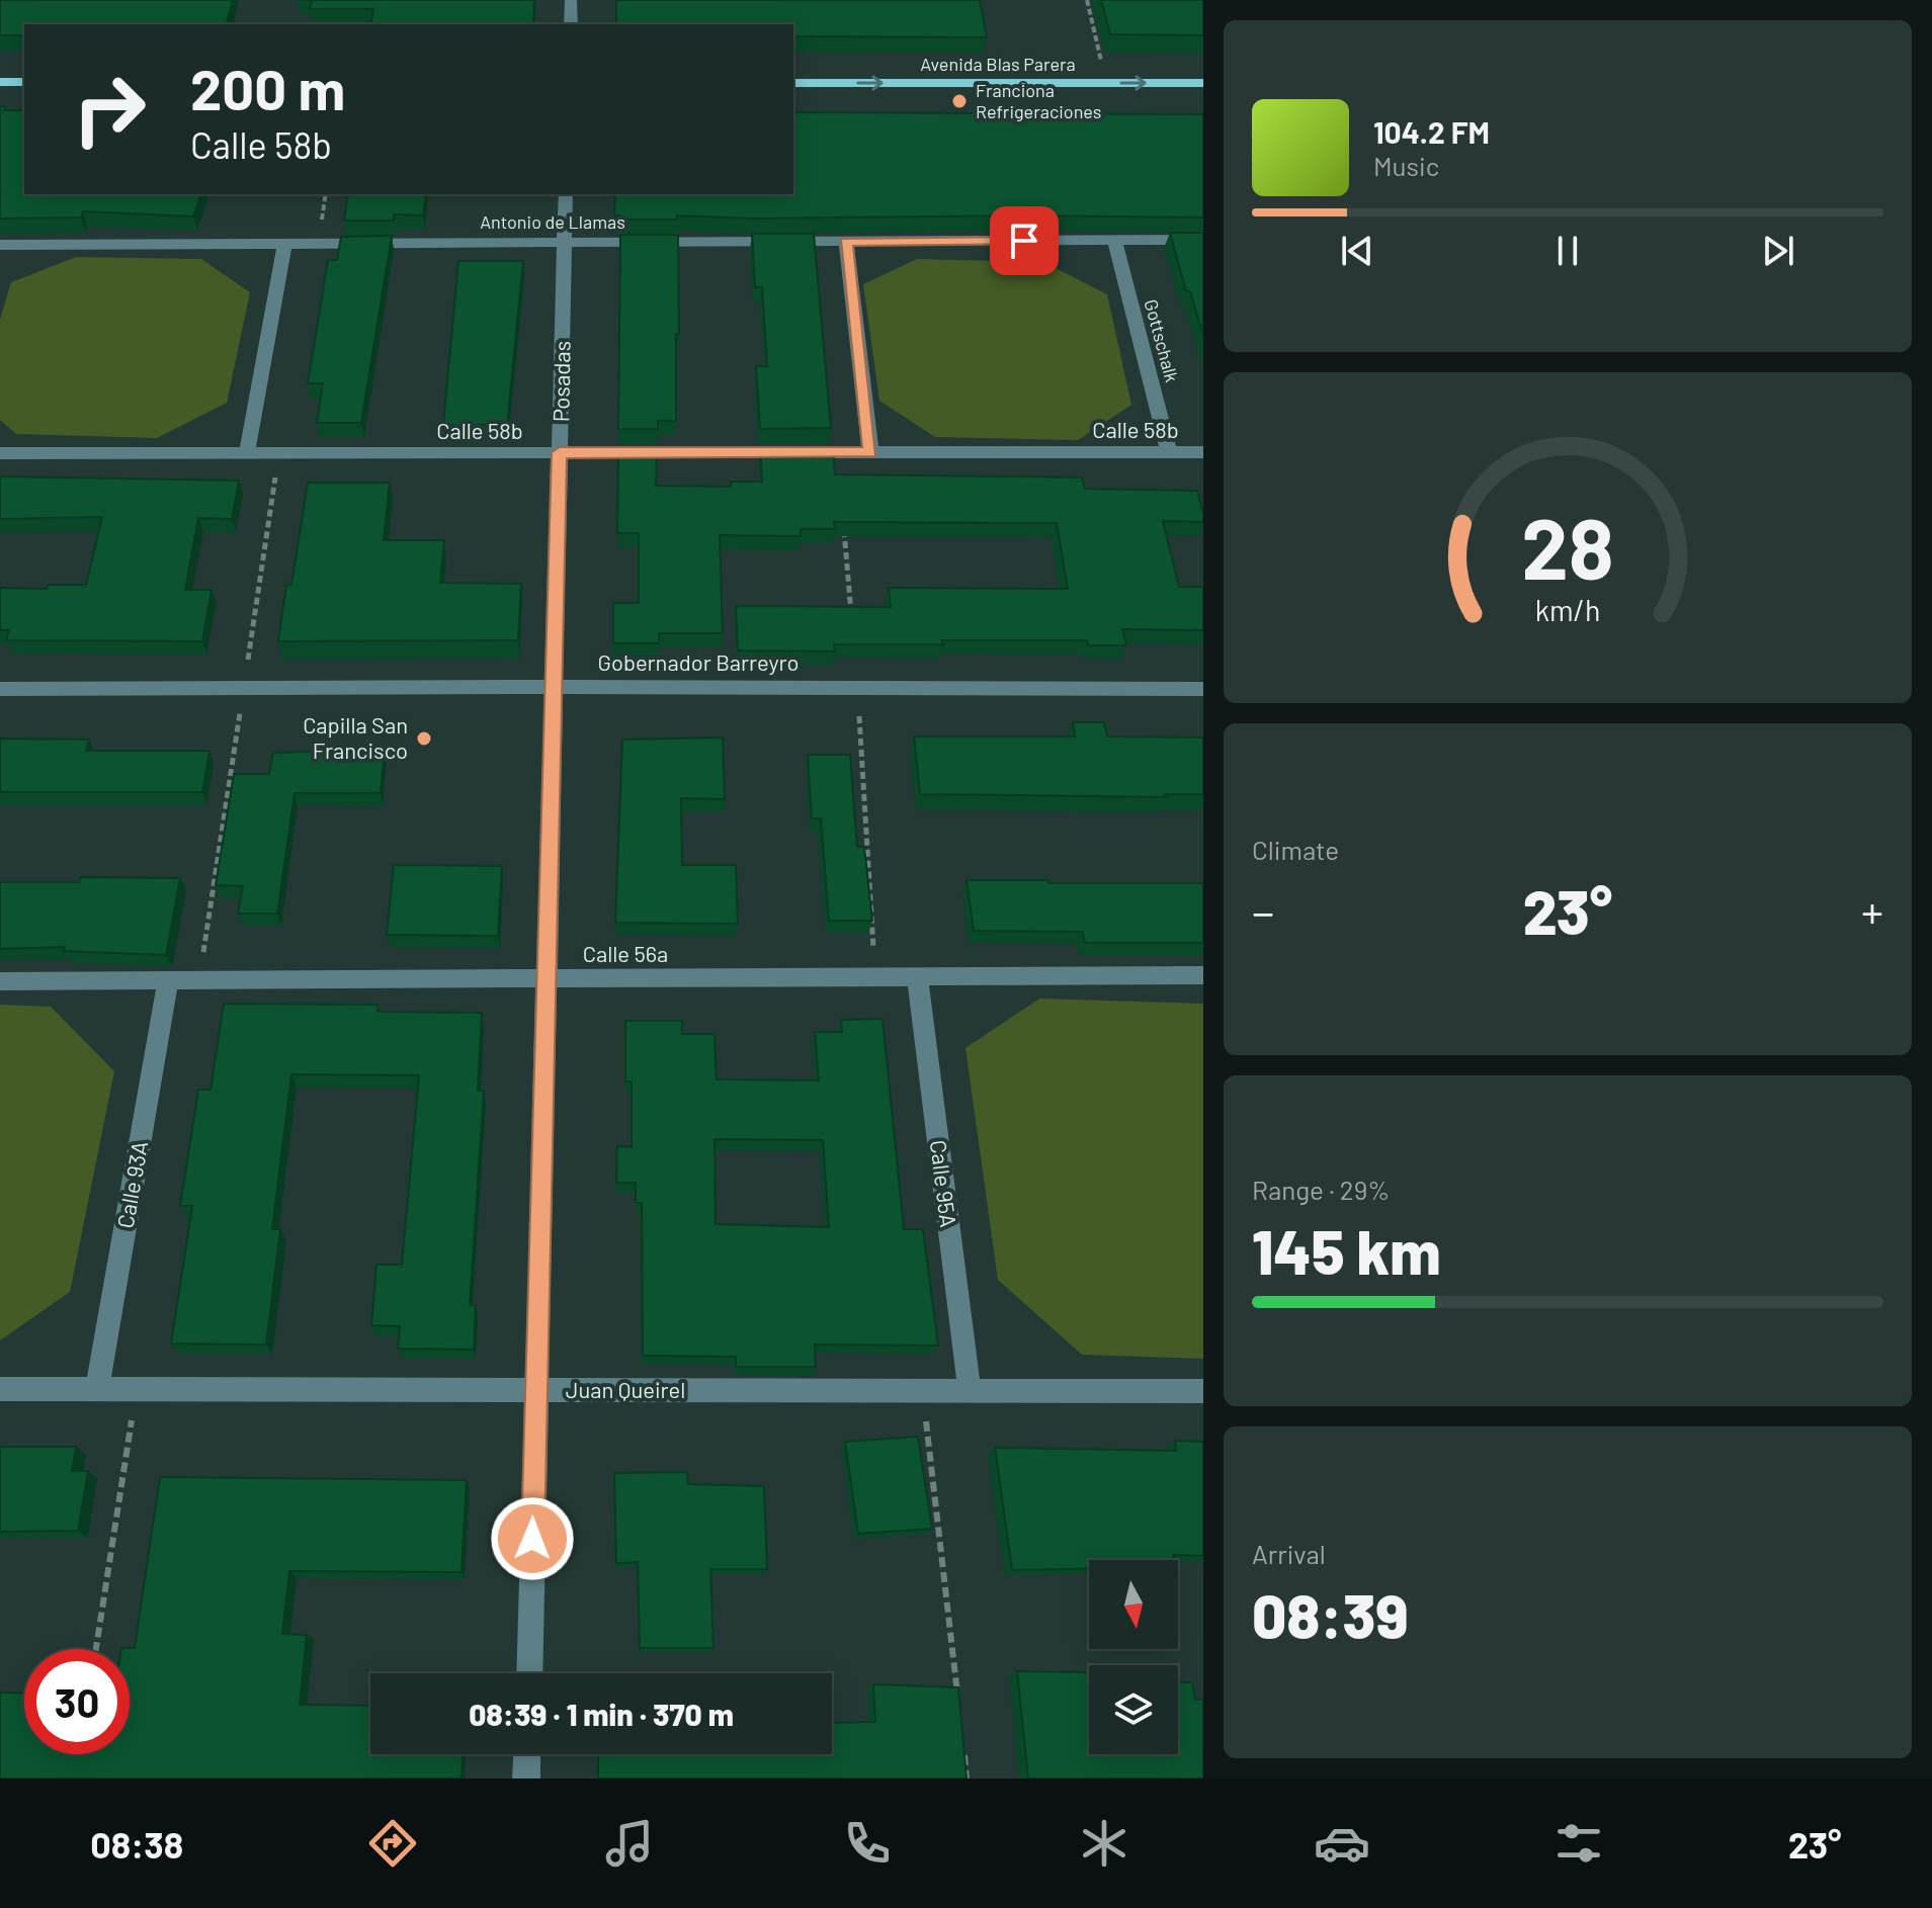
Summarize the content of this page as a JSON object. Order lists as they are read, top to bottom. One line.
{"streets":{"main road":["Avenida Blas Parera"],"street":["Antonio de Llamas","Gottschalk","Posadas","Calle 58b","Gobernador Barreyro","Calle 56a","Calle 95A","Calle 93A","Juan Queirel"]},"crossings":[["Antonio de Llamas","Gottschalk"],["Antonio de Llamas","Posadas"],["Gottschalk","Calle 58b"],["Posadas","Calle 58b"],["Posadas","Gobernador Barreyro"],["Posadas","Calle 56a"],["Posadas","Juan Queirel"],["Calle 56a","Calle 95A"],["Calle 56a","Calle 93A"],["Calle 95A","Juan Queirel"],["Calle 93A","Juan Queirel"]],"one_way":["Avenida Blas Parera"],"places":["Franciona Refrigeraciones","Capilla San Francisco"],"north":"bottom","page":{"turn":["200 m","Calle 58b"],"song":["104.2 FM","Music"],"tile":["Climate",["Range · 29%","145 km"],["Arrival","08:39"]],"heat":["−","23°","+"],"limit":"30","trip":"08:39 · 1 min · 370 m","tabs":["08:38","23°"],"gauge":["28","km/h"]}}
